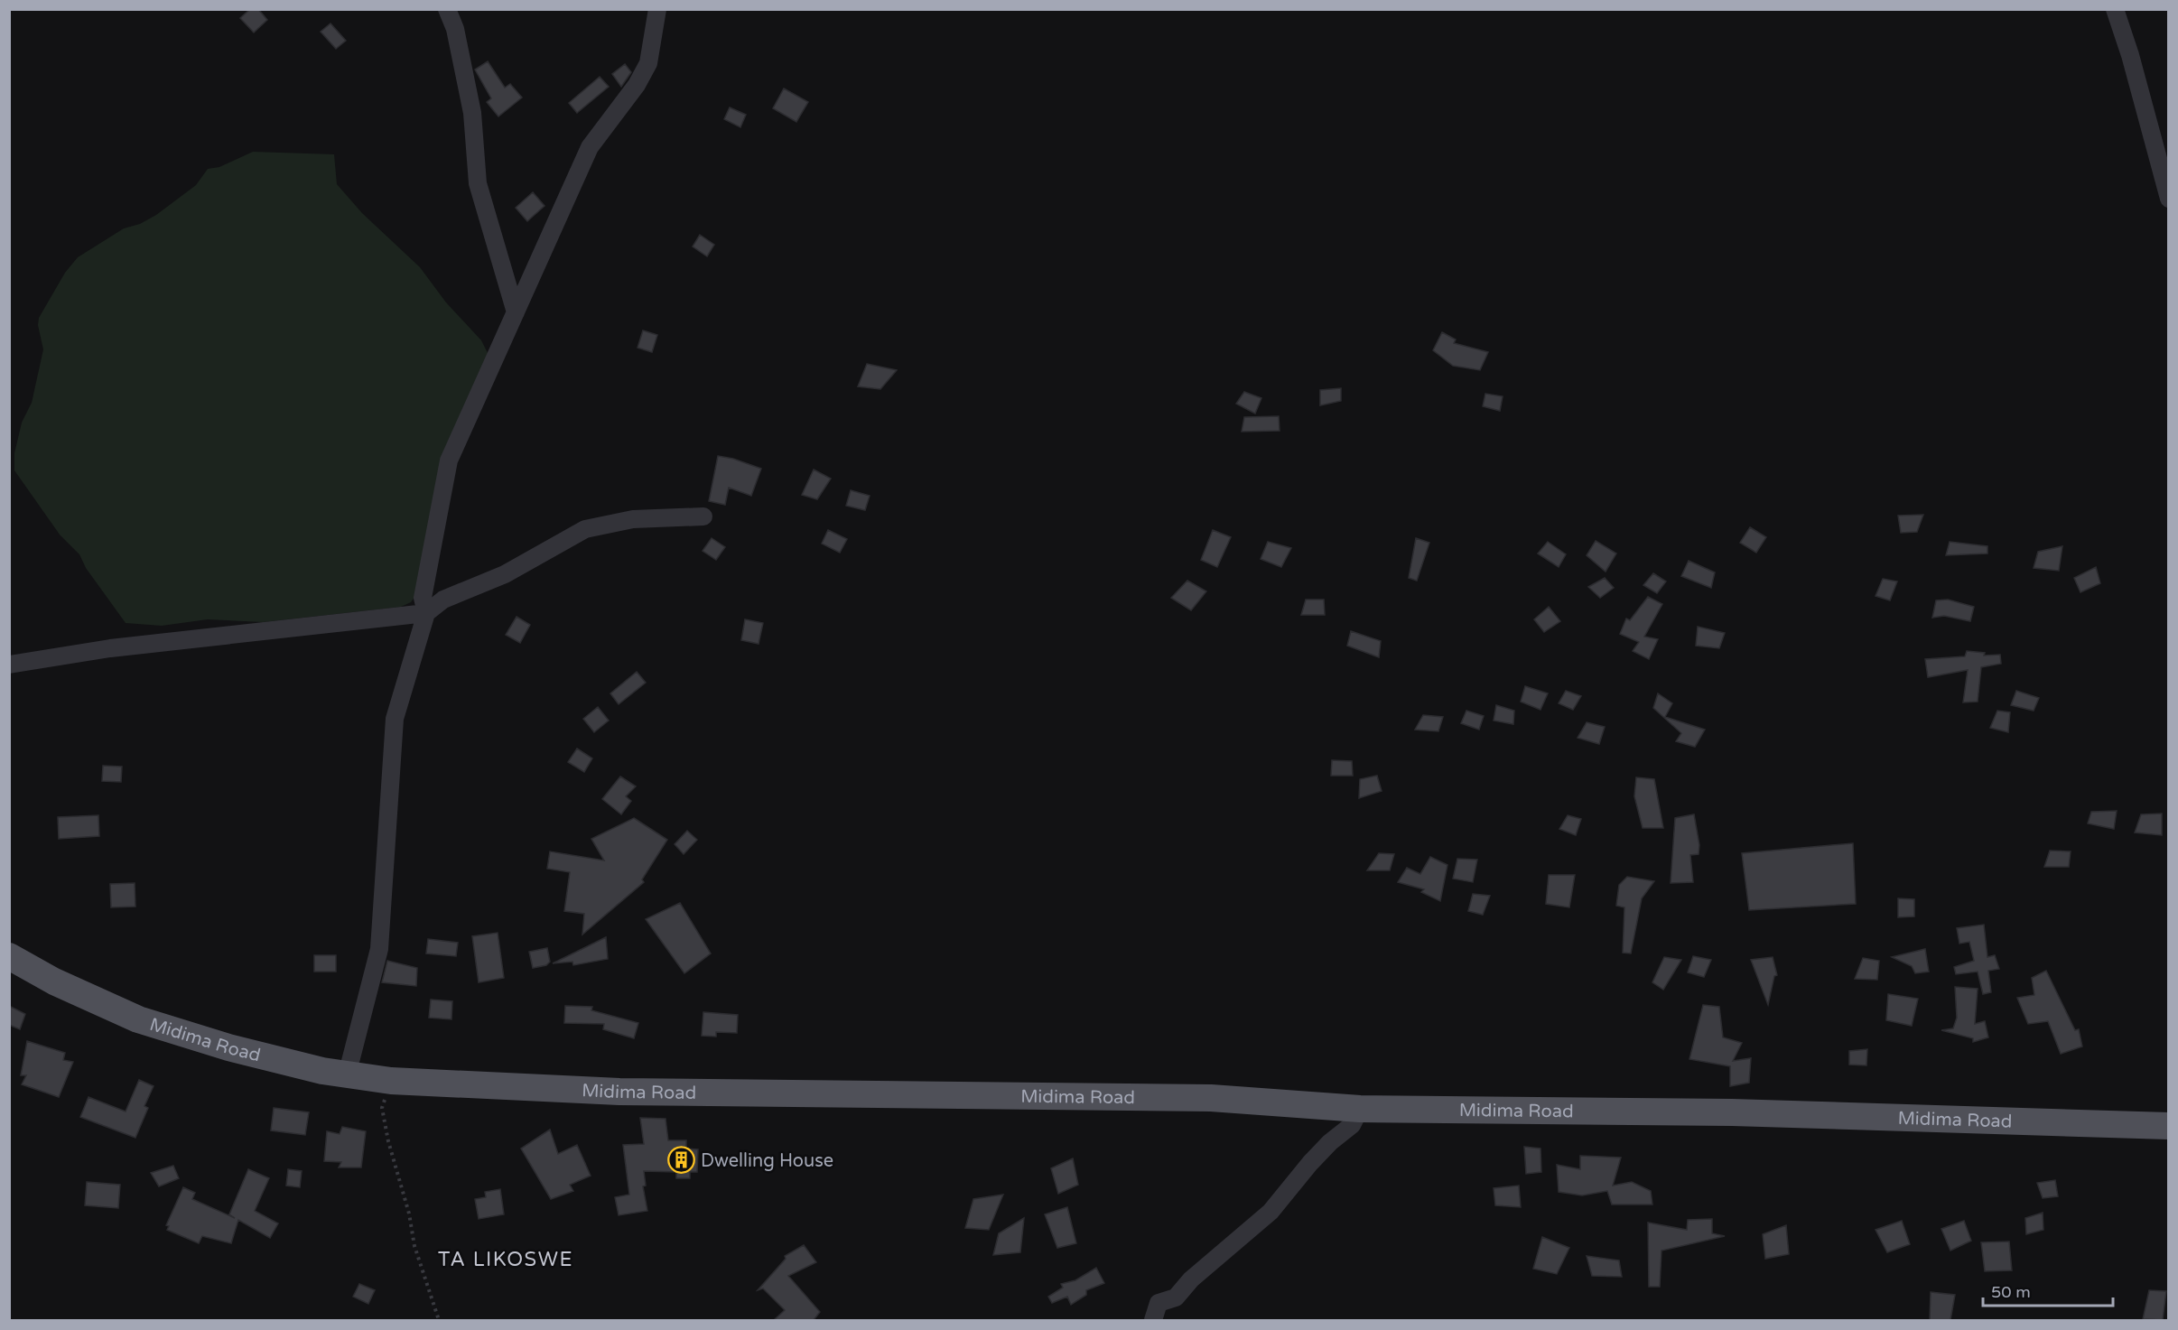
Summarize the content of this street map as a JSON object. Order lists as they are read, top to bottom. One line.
{"streets":{"main road":["Midima Road"]},"districts":["TA LIKOSWE"],"places":{"building":["Dwelling House"]},"scale_bar":"50 m"}
